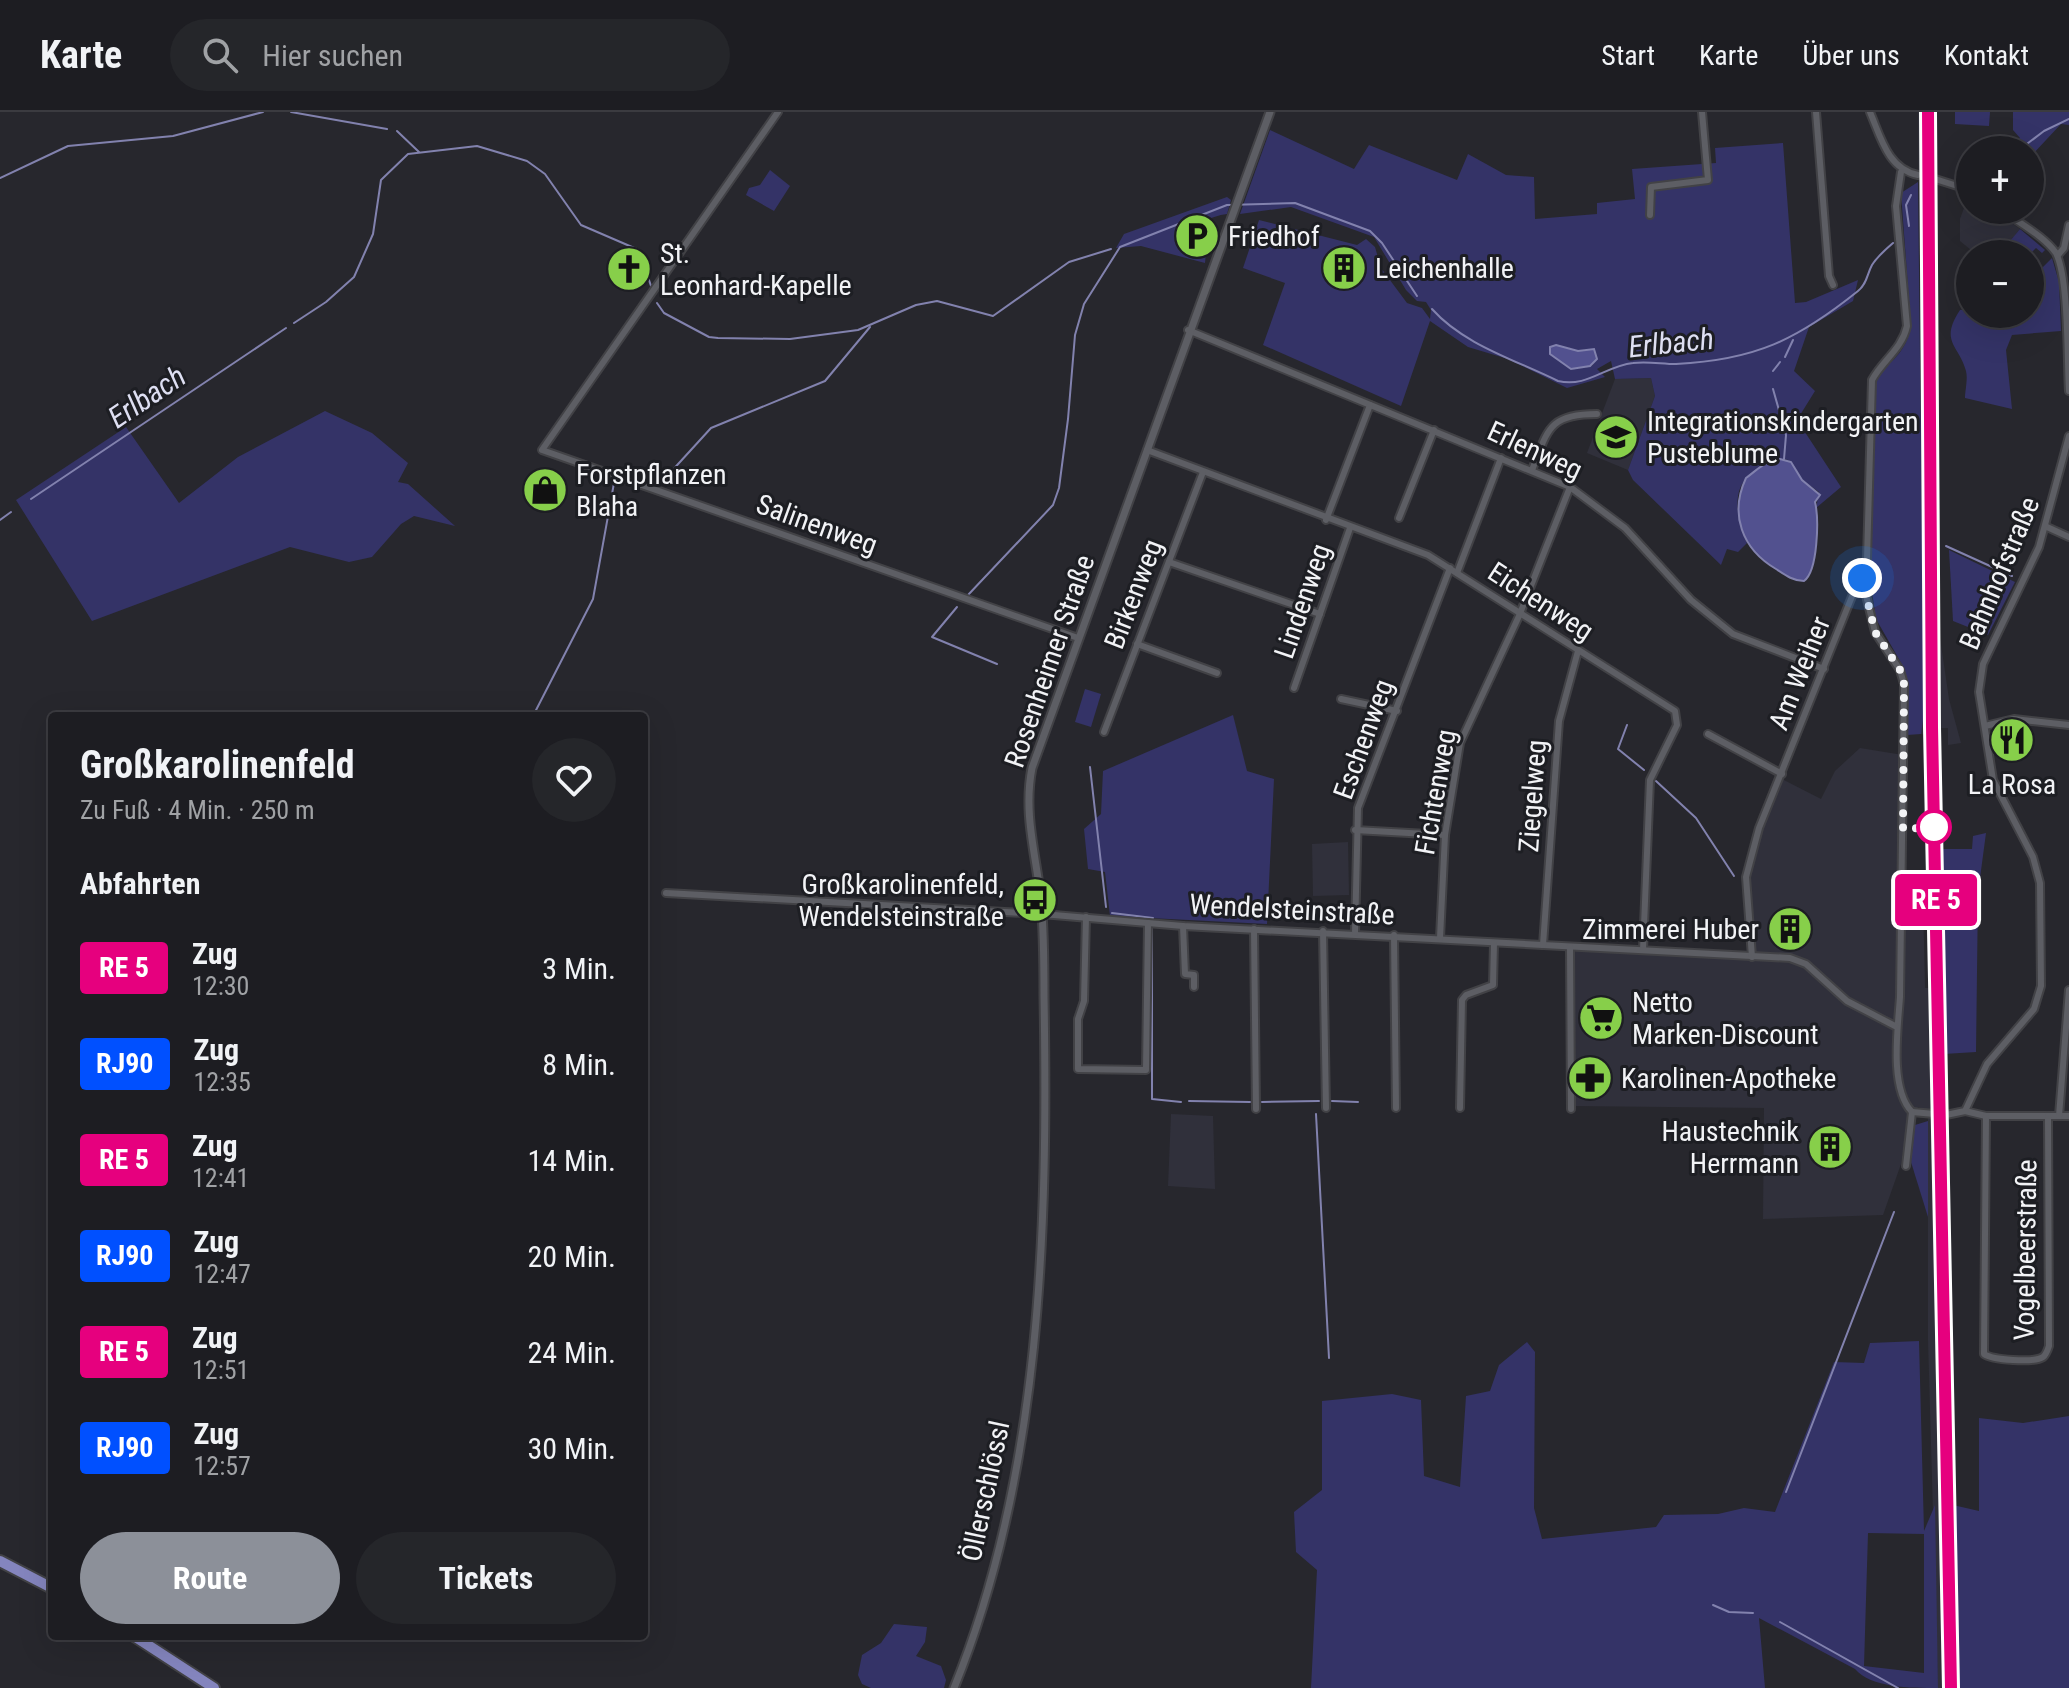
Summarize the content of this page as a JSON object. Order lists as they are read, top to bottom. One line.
{"streets":{"street":["Erlenweg","Salinenweg","Bahnhofstraße","Birkenweg","Lindenweg","Eichenweg","Rosenheimer Straße","Am Weiher","Eschenweg","Fichtenweg","Ziegelweg","Wendelsteinstraße","Vogelbeerstraße","Öllerschlössl"]},"crossings":[["Erlenweg","Lindenweg"],["Erlenweg","Rosenheimer Straße"],["Erlenweg","Am Weiher"],["Erlenweg","Eschenweg"],["Erlenweg","Fichtenweg"],["Salinenweg","Rosenheimer Straße"],["Birkenweg","Eichenweg"],["Lindenweg","Eichenweg"],["Eichenweg","Rosenheimer Straße"],["Eichenweg","Eschenweg"],["Eichenweg","Fichtenweg"],["Eichenweg","Ziegelweg"],["Eichenweg","Wendelsteinstraße"],["Rosenheimer Straße","Wendelsteinstraße"],["Rosenheimer Straße","Öllerschlössl"],["Am Weiher","Wendelsteinstraße"],["Eschenweg","Wendelsteinstraße"],["Fichtenweg","Wendelsteinstraße"],["Ziegelweg","Wendelsteinstraße"]],"water":["Erlbach"],"places":{"parking":["Friedhof"],"building":["Leichenhalle","Zimmerei Huber","Haustechnik Herrmann"],"church":["St. Leonhard-Kapelle"],"school or university":["Integrationskindergarten Pusteblume"],"shop":["Forstpflanzen Blaha"],"restaurant":["La Rosa"],"bus stop":["Großkarolinenfeld, Wendelsteinstraße"],"supermarket":["Netto Marken-Discount"],"pharmacy":["Karolinen-Apotheke"]},"page":{"header":"Karte","search":"Hier suchen","nav":["Start","Karte","Über uns","Kontakt"],"on_map":"RE 5","map_buttons":["+","−"],"heading":[["Großkarolinenfeld","Zu Fuß · 4 Min. · 250 m"],"Abfahrten"],"list":[{"mark":"RE 5","name":"Zug","note":"12:30","value":"3 Min."},{"mark":"RJ90","name":"Zug","note":"12:35","value":"8 Min."},{"mark":"RE 5","name":"Zug","note":"12:41","value":"14 Min."},{"mark":"RJ90","name":"Zug","note":"12:47","value":"20 Min."},{"mark":"RE 5","name":"Zug","note":"12:51","value":"24 Min."},{"mark":"RJ90","name":"Zug","note":"12:57","value":"30 Min."}],"buttons":["Route","Tickets"]}}
